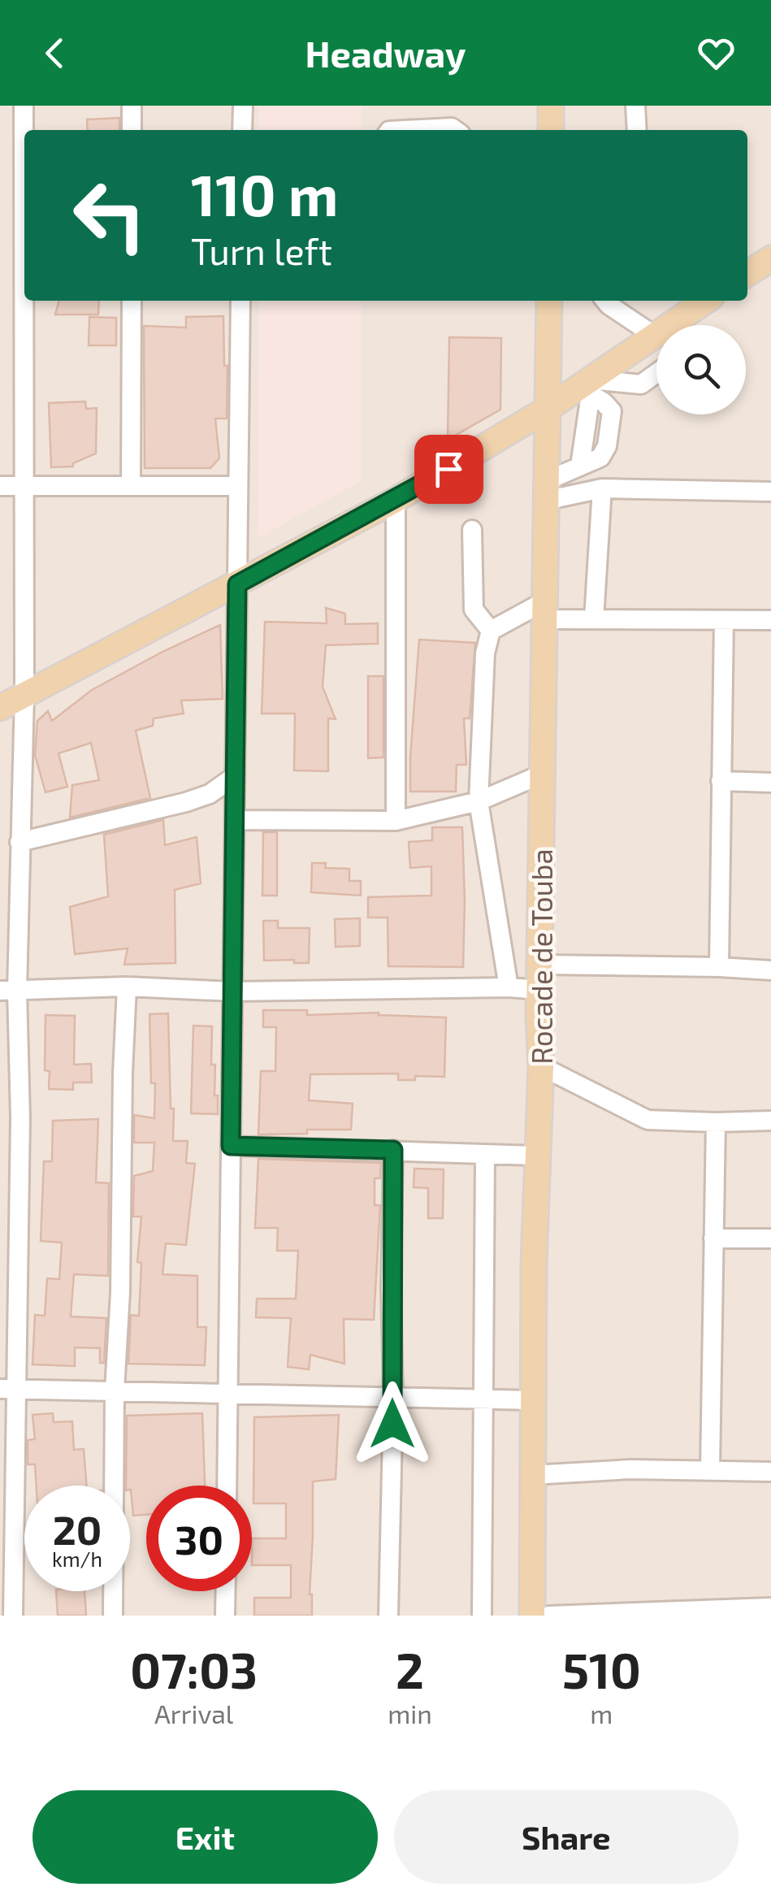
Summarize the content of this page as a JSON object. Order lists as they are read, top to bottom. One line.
{"streets":{"main road":["Rocade de Touba"]},"page":{"header":"Headway","turn":["110 m","Turn left"],"speed":"20 km/h","limit":"30","eta":["07:03","Arrival","2","min","510","m"],"buttons":["Exit","Share"]}}
